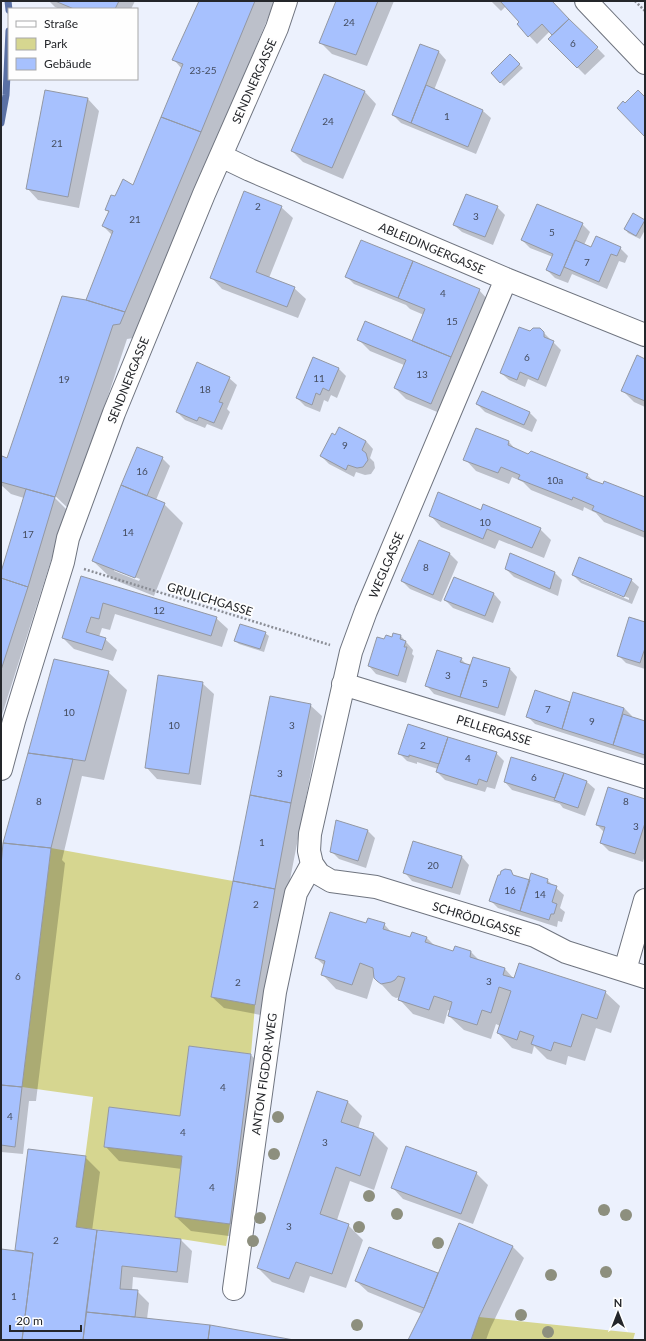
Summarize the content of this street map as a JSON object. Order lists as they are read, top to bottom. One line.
{"streets":{"street":["SENDNERGASSE","ABLEIDINGERGASSE","WEGLGASSE","PELLERGASSE","SCHRÖDLGASSE","ANTON FIGDOR-WEG"],"path":["GRULICHGASSE"]},"crossings":[["SENDNERGASSE","ABLEIDINGERGASSE"],["SENDNERGASSE","GRULICHGASSE"],["ABLEIDINGERGASSE","WEGLGASSE"],["WEGLGASSE","GRULICHGASSE"],["WEGLGASSE","PELLERGASSE"],["WEGLGASSE","SCHRÖDLGASSE"],["WEGLGASSE","ANTON FIGDOR-WEG"],["SCHRÖDLGASSE","ANTON FIGDOR-WEG"]],"house_numbers":["24","6","23-25","1","24","21","2","3","21","5","7","4","15","6","13","11","19","18","9","16","10a","10","14","17","8","12","3","5","7","10","9","10","3","2","4","3","6","8","8","3","1","20","16","14","2","6","3","2","4","4","4","3","4","3","2","1"],"legend":["Straße","Park","Gebäude"],"scale_bar":"20 m","north":"top"}
